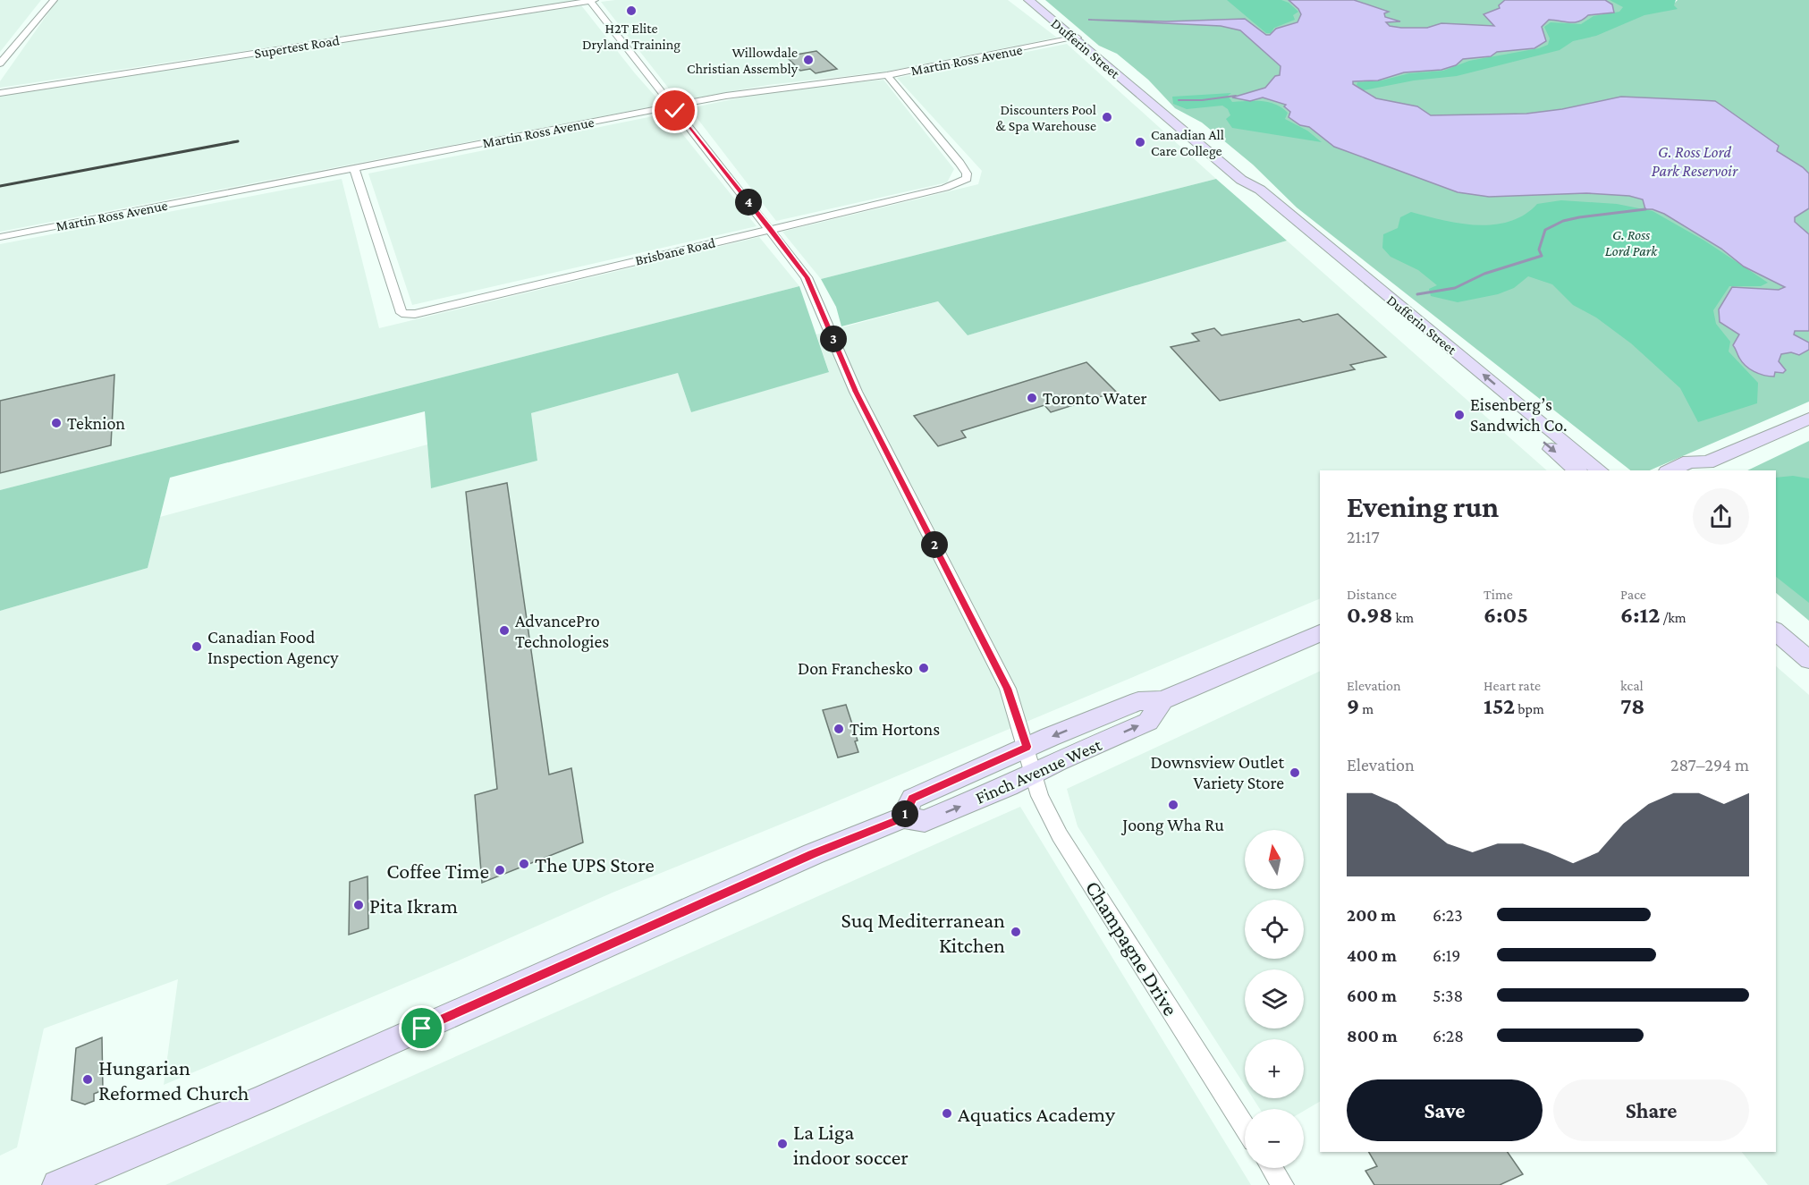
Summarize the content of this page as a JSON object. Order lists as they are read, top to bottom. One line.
{"streets":{"main road":["Dufferin Street","Finch Avenue West"],"street":["Supertest Road","Martin Ross Avenue","Brisbane Road","Champagne Drive"]},"crossings":[["Supertest Road","Champagne Drive"],["Dufferin Street","Martin Ross Avenue"],["Martin Ross Avenue","Brisbane Road"],["Martin Ross Avenue","Champagne Drive"],["Brisbane Road","Champagne Drive"],["Finch Avenue West","Champagne Drive"]],"water":["G. Ross Lord Park Reservoir"],"parks":["G. Ross Lord Park"],"places":["H2T Elite Dryland Training","Willowdale Christian Assembly","Discounters Pool & Spa Warehouse","Canadian All Care College","Toronto Water","Eisenberg’s Sandwich Co.","Teknion","AdvancePro Technologies","Canadian Food Inspection Agency","Don Franchesko","Tim Hortons","Downsview Outlet Variety Store","Joong Wha Ru","The UPS Store","Coffee Time","Pita Ikram","Suq Mediterranean Kitchen","Hungarian Reformed Church","Aquatics Academy","La Liga indoor soccer"],"north":"top","page":{"pins":["4","3","2","1"],"heading":["Evening run","21:17"],"stats":[["Distance","0.98 km"],["Time","6:05"],["Pace","6:12 /km"],["Elevation","9 m"],["Heart rate","152 bpm"],["kcal","78"]],"chart":["Elevation","287–294 m"],"map_buttons":["+","−"],"list":[{"name":"200 m","note":"6:23"},{"name":"400 m","note":"6:19"},{"name":"600 m","note":"5:38"},{"name":"800 m","note":"6:28"}],"buttons":["Save","Share"]}}
